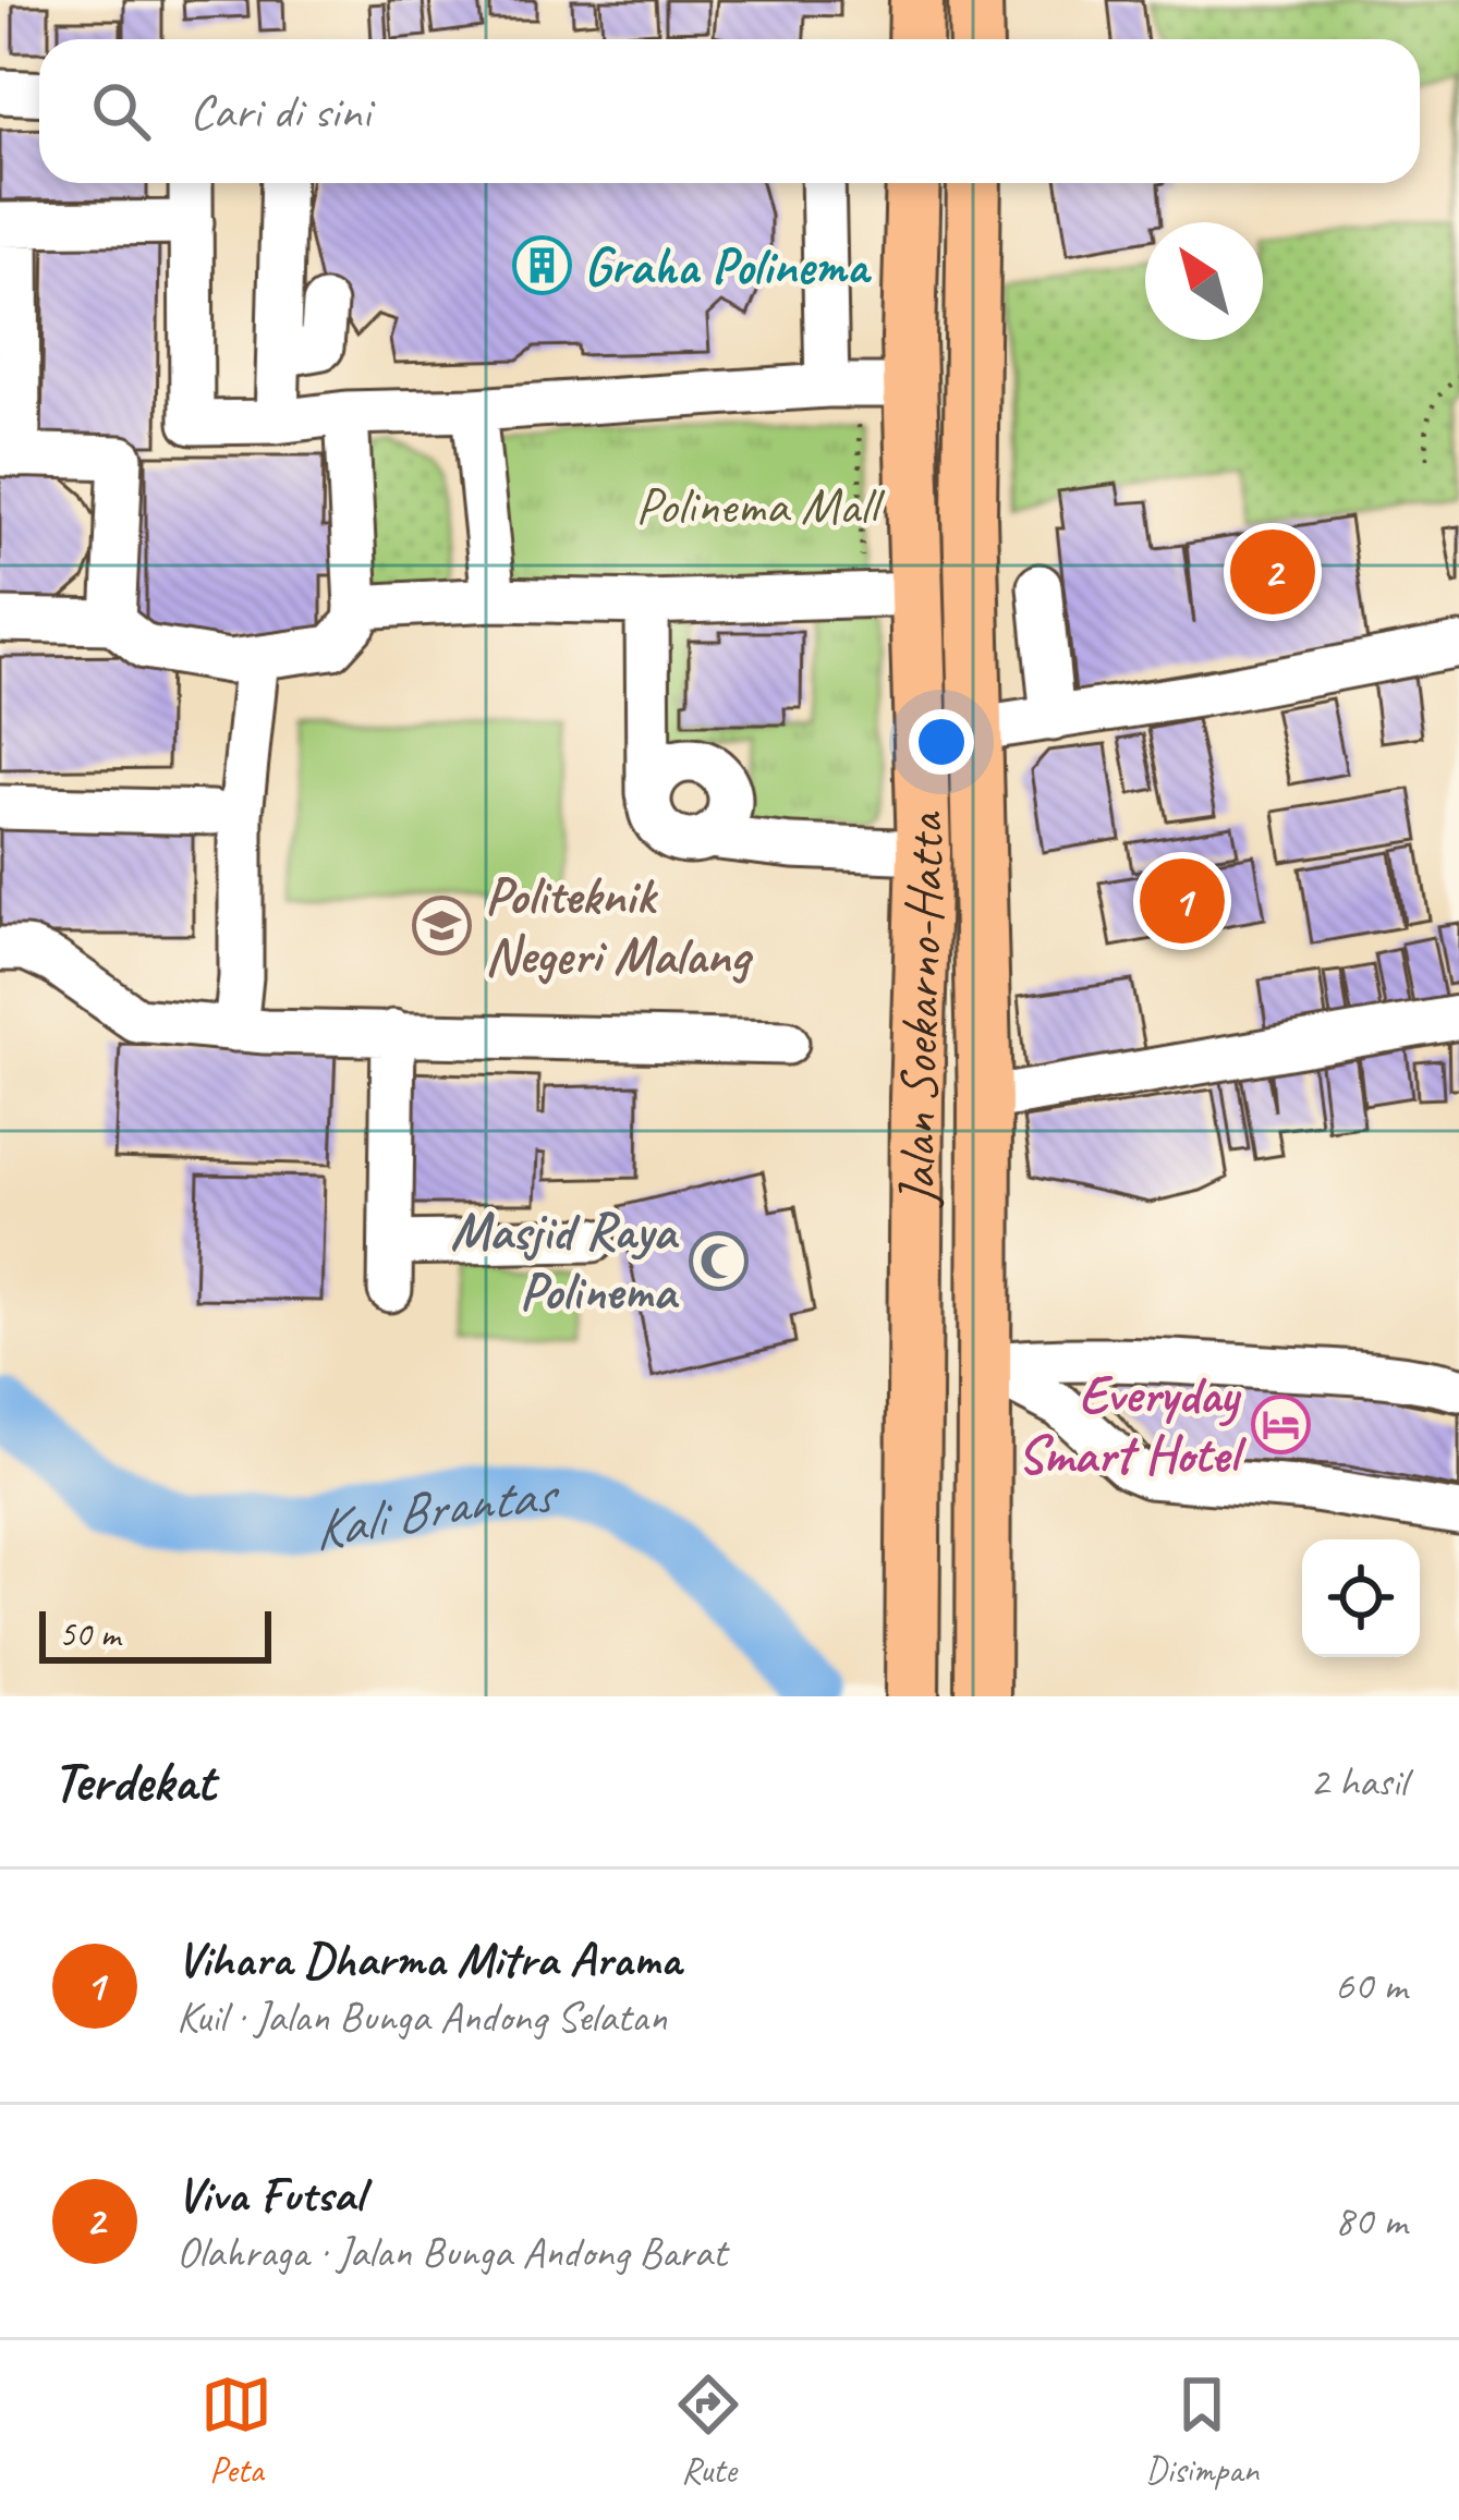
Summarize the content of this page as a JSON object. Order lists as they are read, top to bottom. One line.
{"streets":{"main road":["Jalan Soekarno-Hatta"]},"water":["Kali Brantas"],"parks":["Polinema Mall"],"places":{"building":["Graha Polinema"],"school or university":["Politeknik Negeri Malang"],"mosque":["Masjid Raya Polinema"],"hotel":["Everyday Smart Hotel"]},"scale_bar":"50 m","north":"top left","page":{"search":"Cari di sini","pins":["2","1"],"scale":"50 m","heading":["Terdekat","2 hasil"],"list":[{"mark":"1","name":"Vihara Dharma Mitra Arama","note":"Kuil · Jalan Bunga Andong Selatan","value":"60 m"},{"mark":"2","name":"Viva Futsal","note":"Olahraga · Jalan Bunga Andong Barat","value":"80 m"}],"nav":["Peta","Rute","Disimpan"]}}
